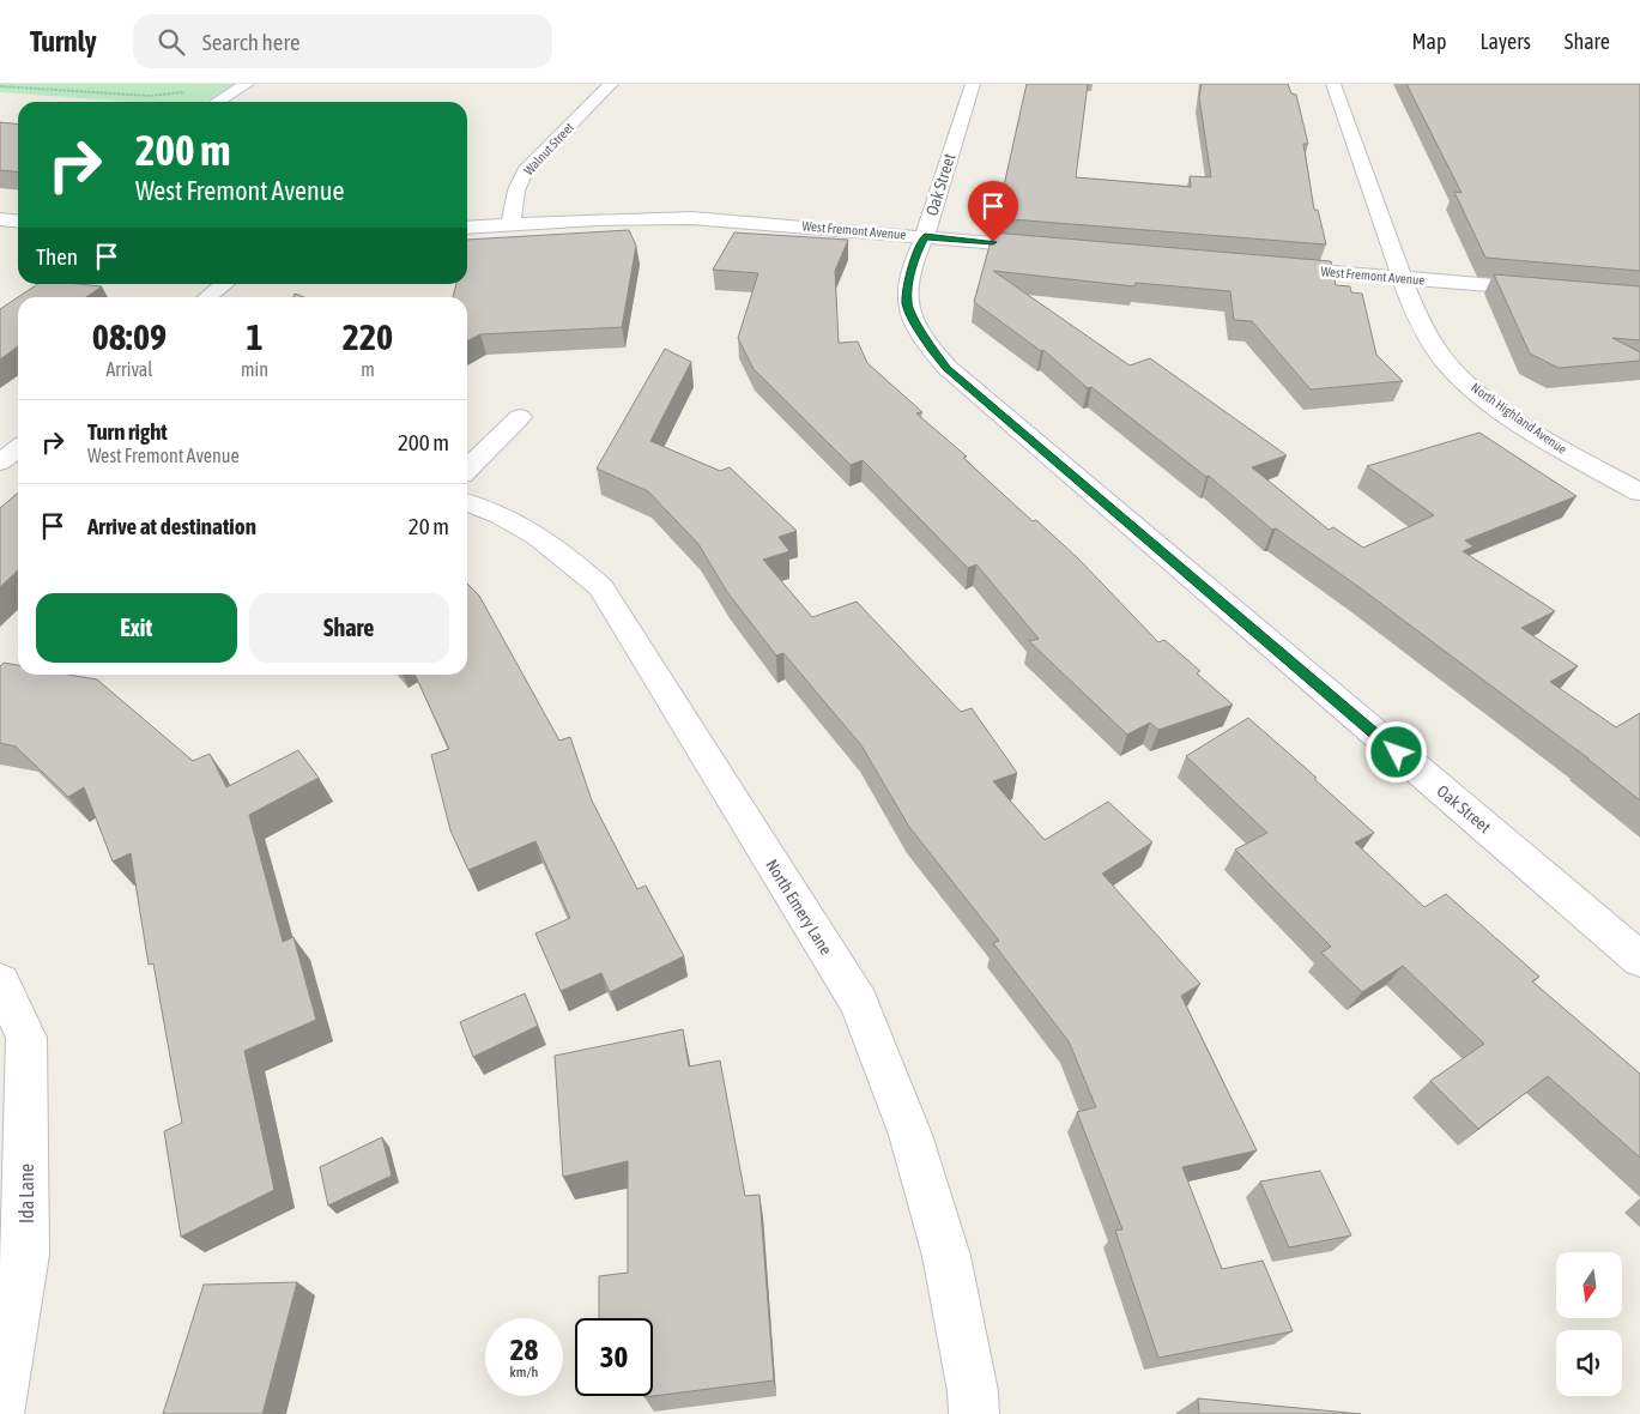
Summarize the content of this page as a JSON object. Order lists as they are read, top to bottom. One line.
{"streets":{"street":["Walnut Street","Oak Street","West Fremont Avenue","North Highland Avenue","North Emery Lane","Ida Lane"]},"crossings":[["Walnut Street","West Fremont Avenue"],["Oak Street","West Fremont Avenue"],["West Fremont Avenue","North Highland Avenue"]],"north":"bottom","page":{"header":"Turnly","search":"Search here","nav":["Map","Layers","Share"],"turn":["200 m","West Fremont Avenue"],"then":"Then","eta":["08:09","Arrival","1","min","220","m"],"list":[{"name":"Turn right","note":"West Fremont Avenue","value":"200 m"},{"name":"Arrive at destination","value":"20 m"}],"buttons":["Exit","Share"],"speed":"28 km/h","limit":"30"}}
